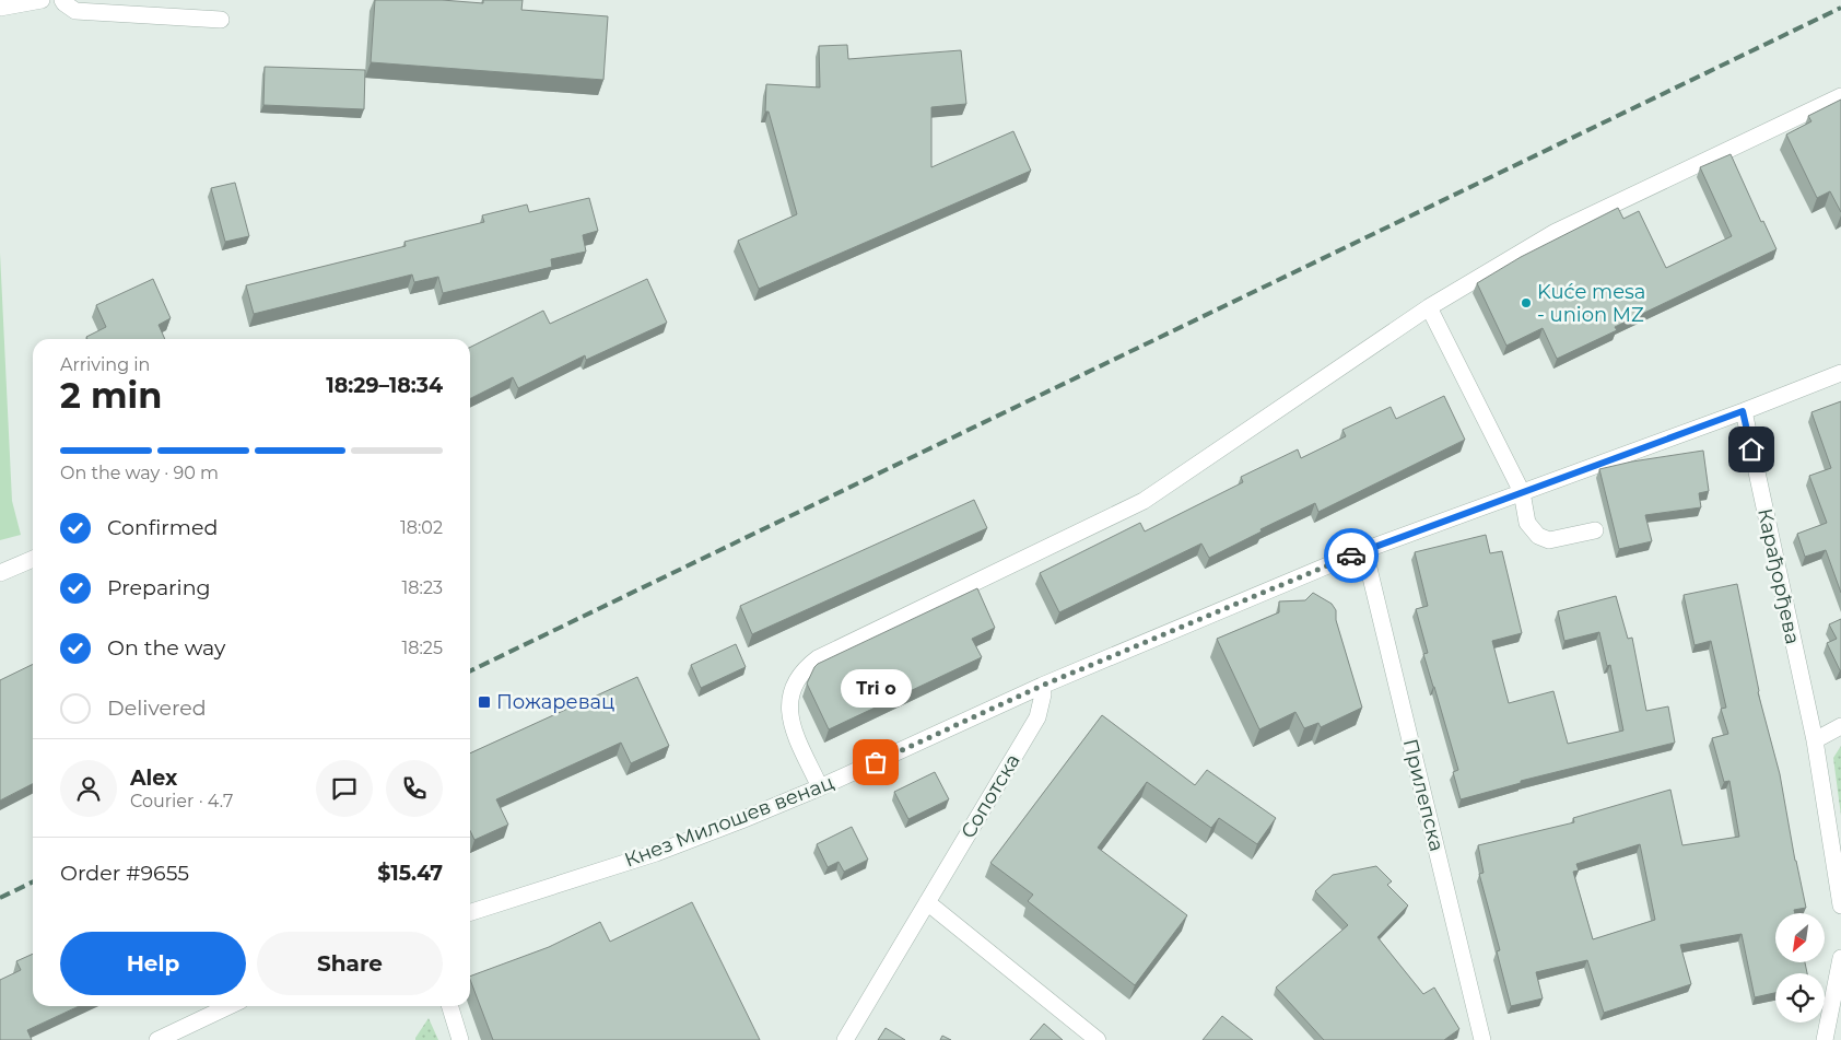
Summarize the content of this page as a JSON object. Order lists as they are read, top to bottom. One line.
{"streets":{"street":["Карађорђева","Прилепска","Сопотска","Кнез Милошев венац"]},"crossings":[["Карађорђева","Кнез Милошев венац"],["Прилепска","Кнез Милошев венац"],["Сопотска","Кнез Милошев венац"]],"places":{"other":["Kuće mesa - union MZ","Tri o"],"transit":["Пожаревац"]},"north":"bottom left","page":{"heading":["2 min","Arriving in","18:29–18:34"],"panel":["Alex","Courier · 4.7","Order #9655","$15.47"],"bar":"On the way · 90 m","list":[["Confirmed","18:02"],["Preparing","18:23"],["On the way","18:25"],"Delivered"],"bubble":"Tri o","buttons":["Help","Share"]}}
